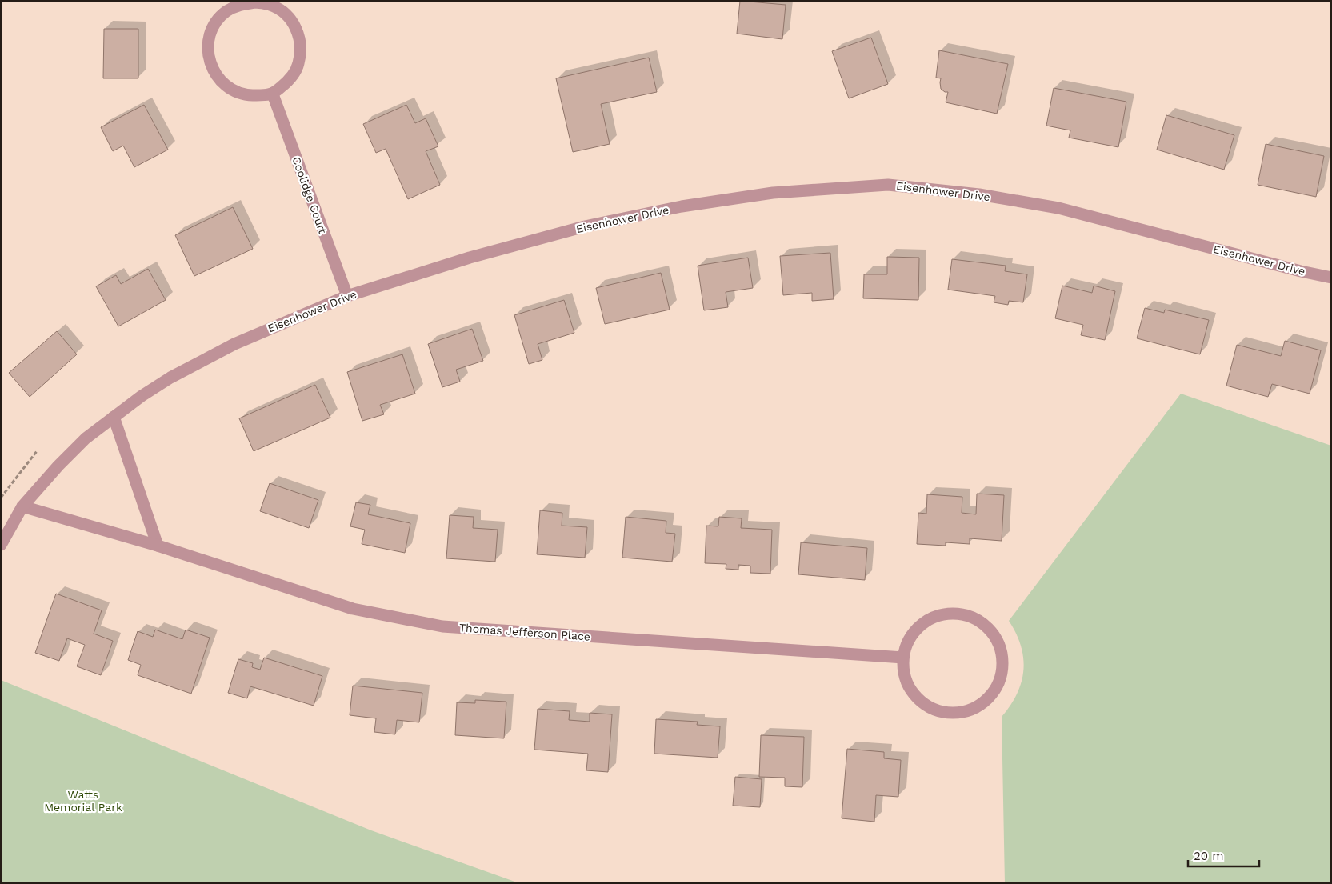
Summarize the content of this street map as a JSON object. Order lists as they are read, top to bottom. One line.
{"streets":{"street":["Eisenhower Drive","Coolidge Court","Thomas Jefferson Place"]},"crossings":[["Eisenhower Drive","Coolidge Court"],["Eisenhower Drive","Thomas Jefferson Place"]],"parks":["Watts Memorial Park"],"scale_bar":"20 m"}
